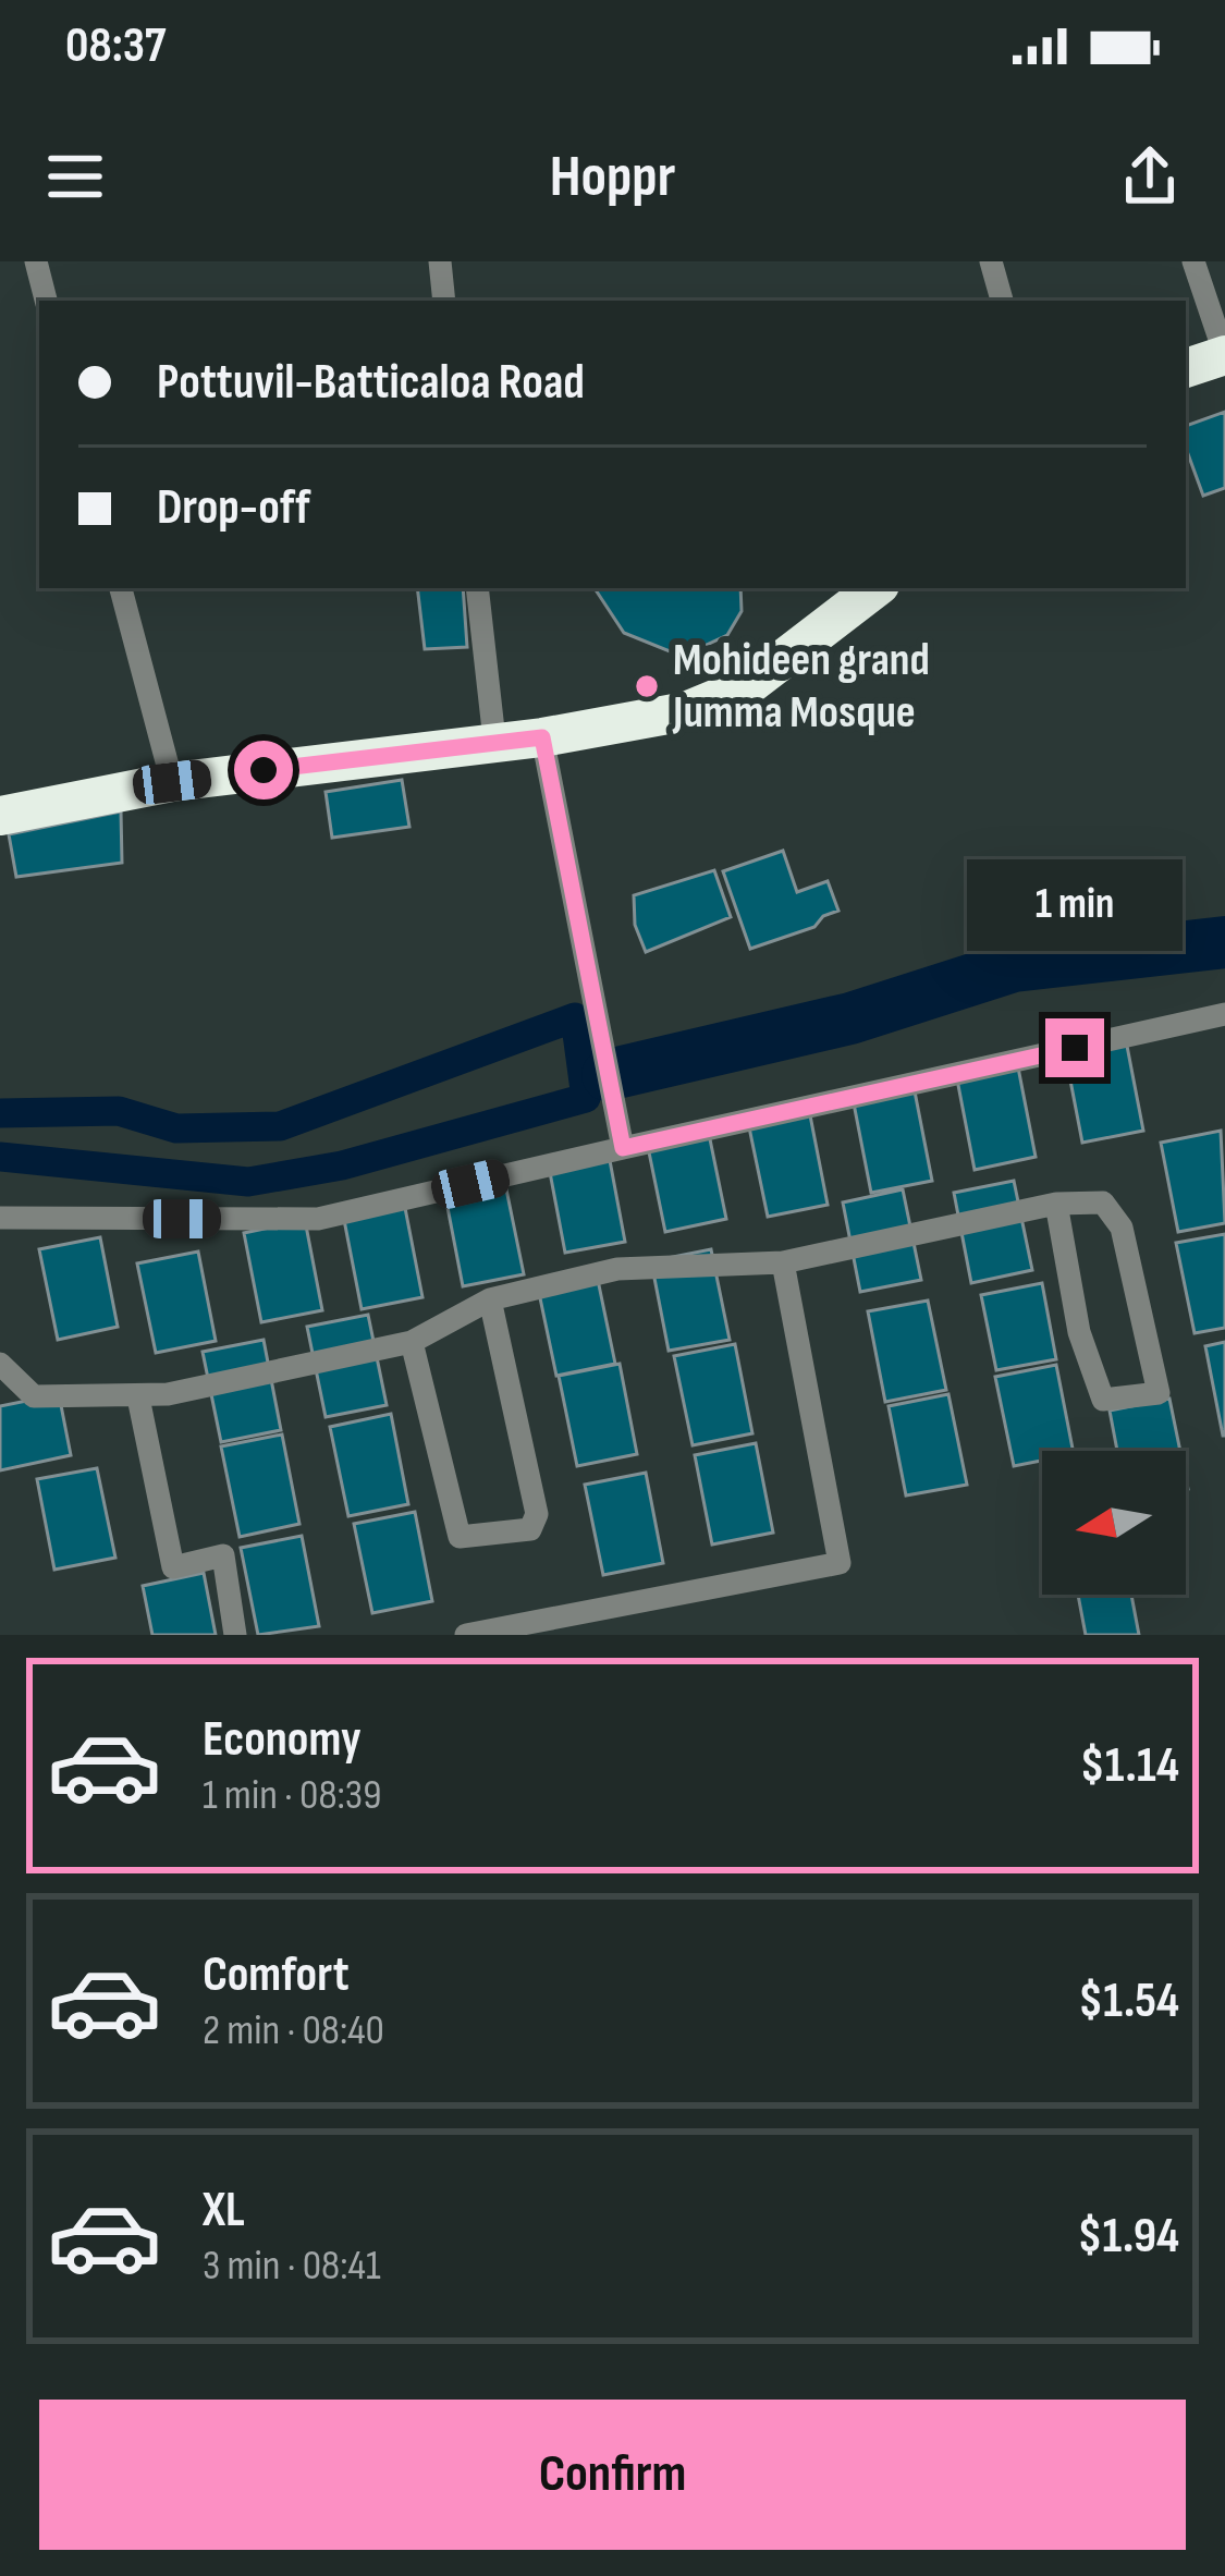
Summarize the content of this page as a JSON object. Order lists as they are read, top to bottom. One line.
{"places":["Mohideen grand Jumma Mosque"],"north":"left","page":{"status":"08:37","header":"Hoppr","banner":["Pottuvil-Batticaloa Road","Drop-off"],"bubble":"1 min","list":[{"name":"Economy","note":"1 min · 08:39","value":"$1.14"},{"name":"Comfort","note":"2 min · 08:40","value":"$1.54"},{"name":"XL","note":"3 min · 08:41","value":"$1.94"}],"buttons":"Confirm"}}
